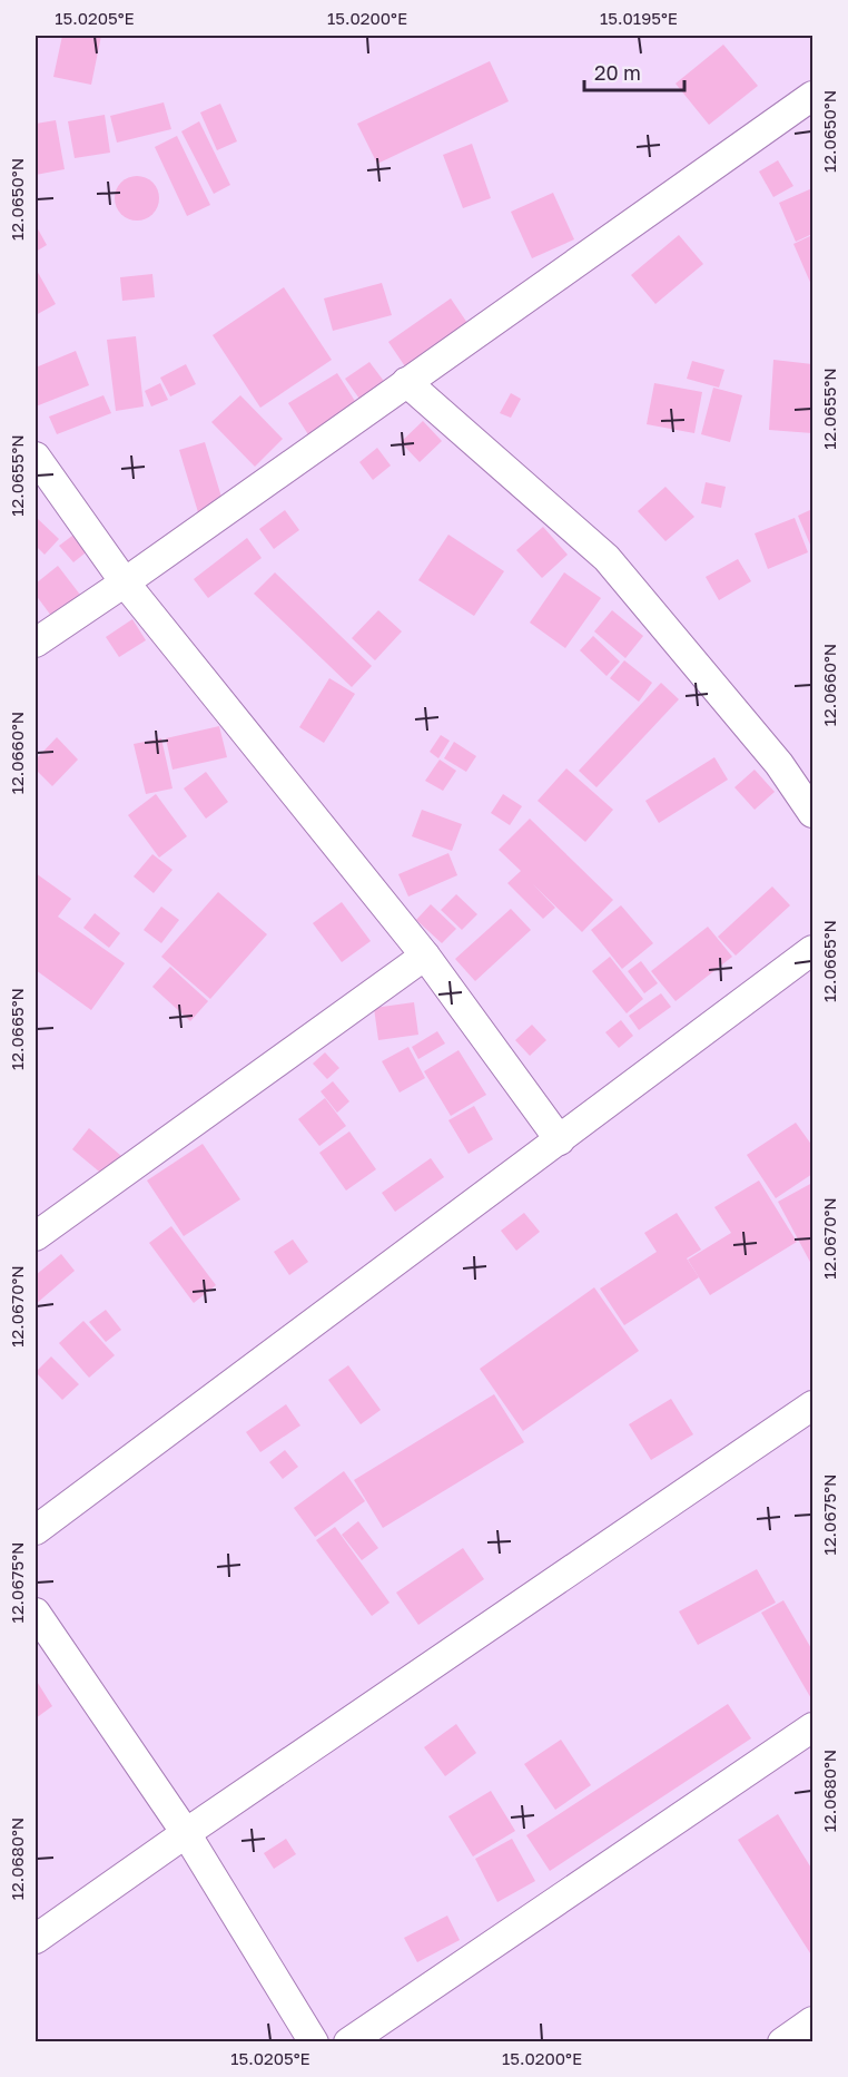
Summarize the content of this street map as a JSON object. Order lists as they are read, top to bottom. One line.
{"scale_bar":"20 m","coordinates":["15.0205°E","15.0200°E","15.0195°E","12.0650°N","12.0655°N","12.0660°N","12.0665°N","12.0670°N","12.0675°N","12.0680°N"]}
